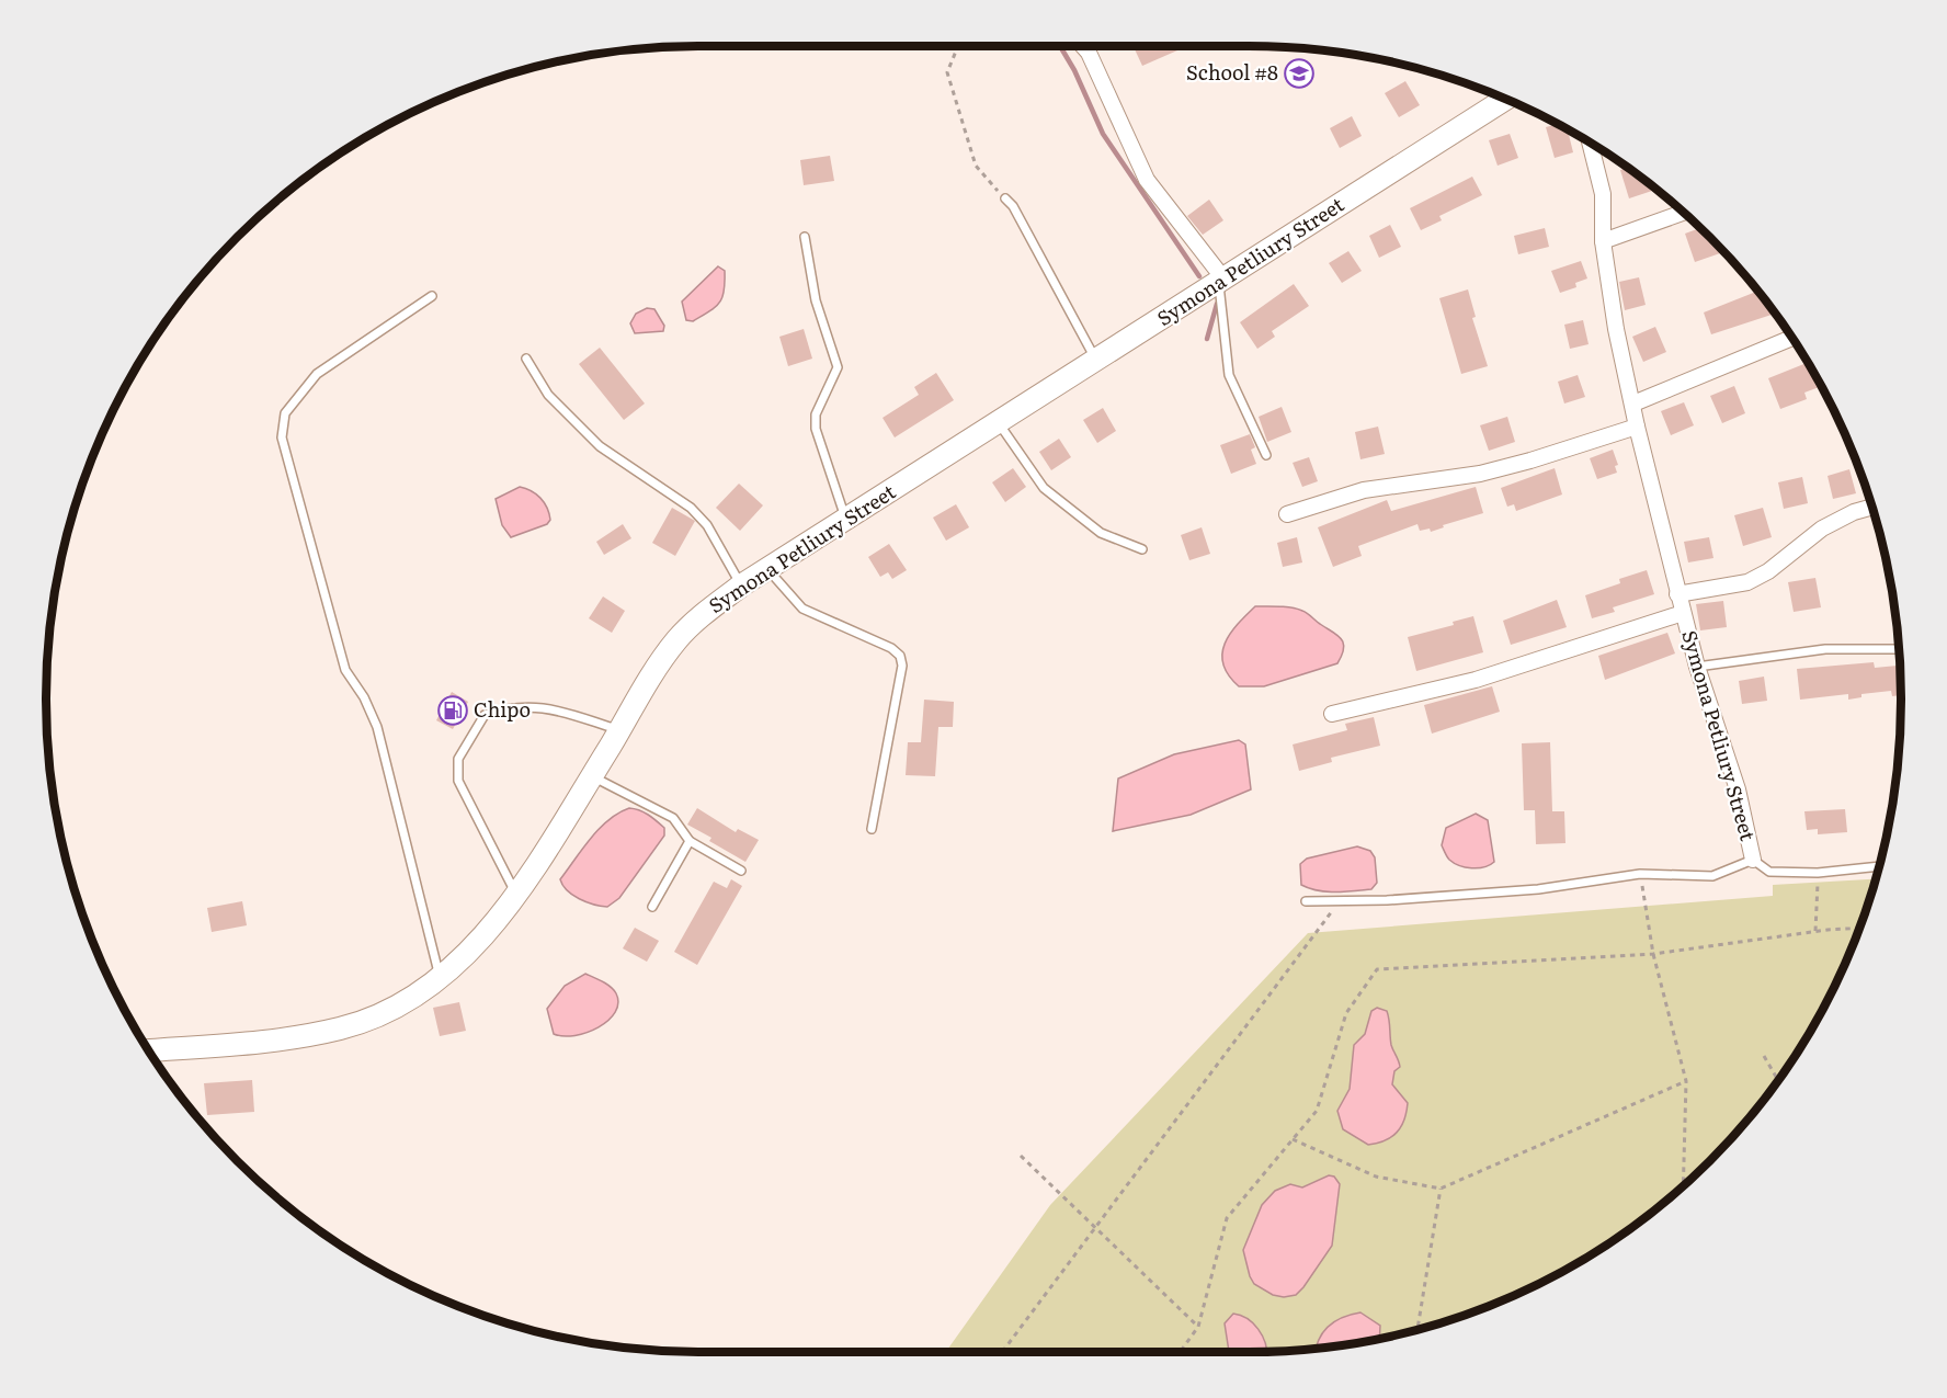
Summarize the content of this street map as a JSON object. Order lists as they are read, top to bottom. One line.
{"streets":{"main road":["Symona Petliury Street"]},"places":{"school or university":["School #8"],"fuel station":["Chipo"]}}
